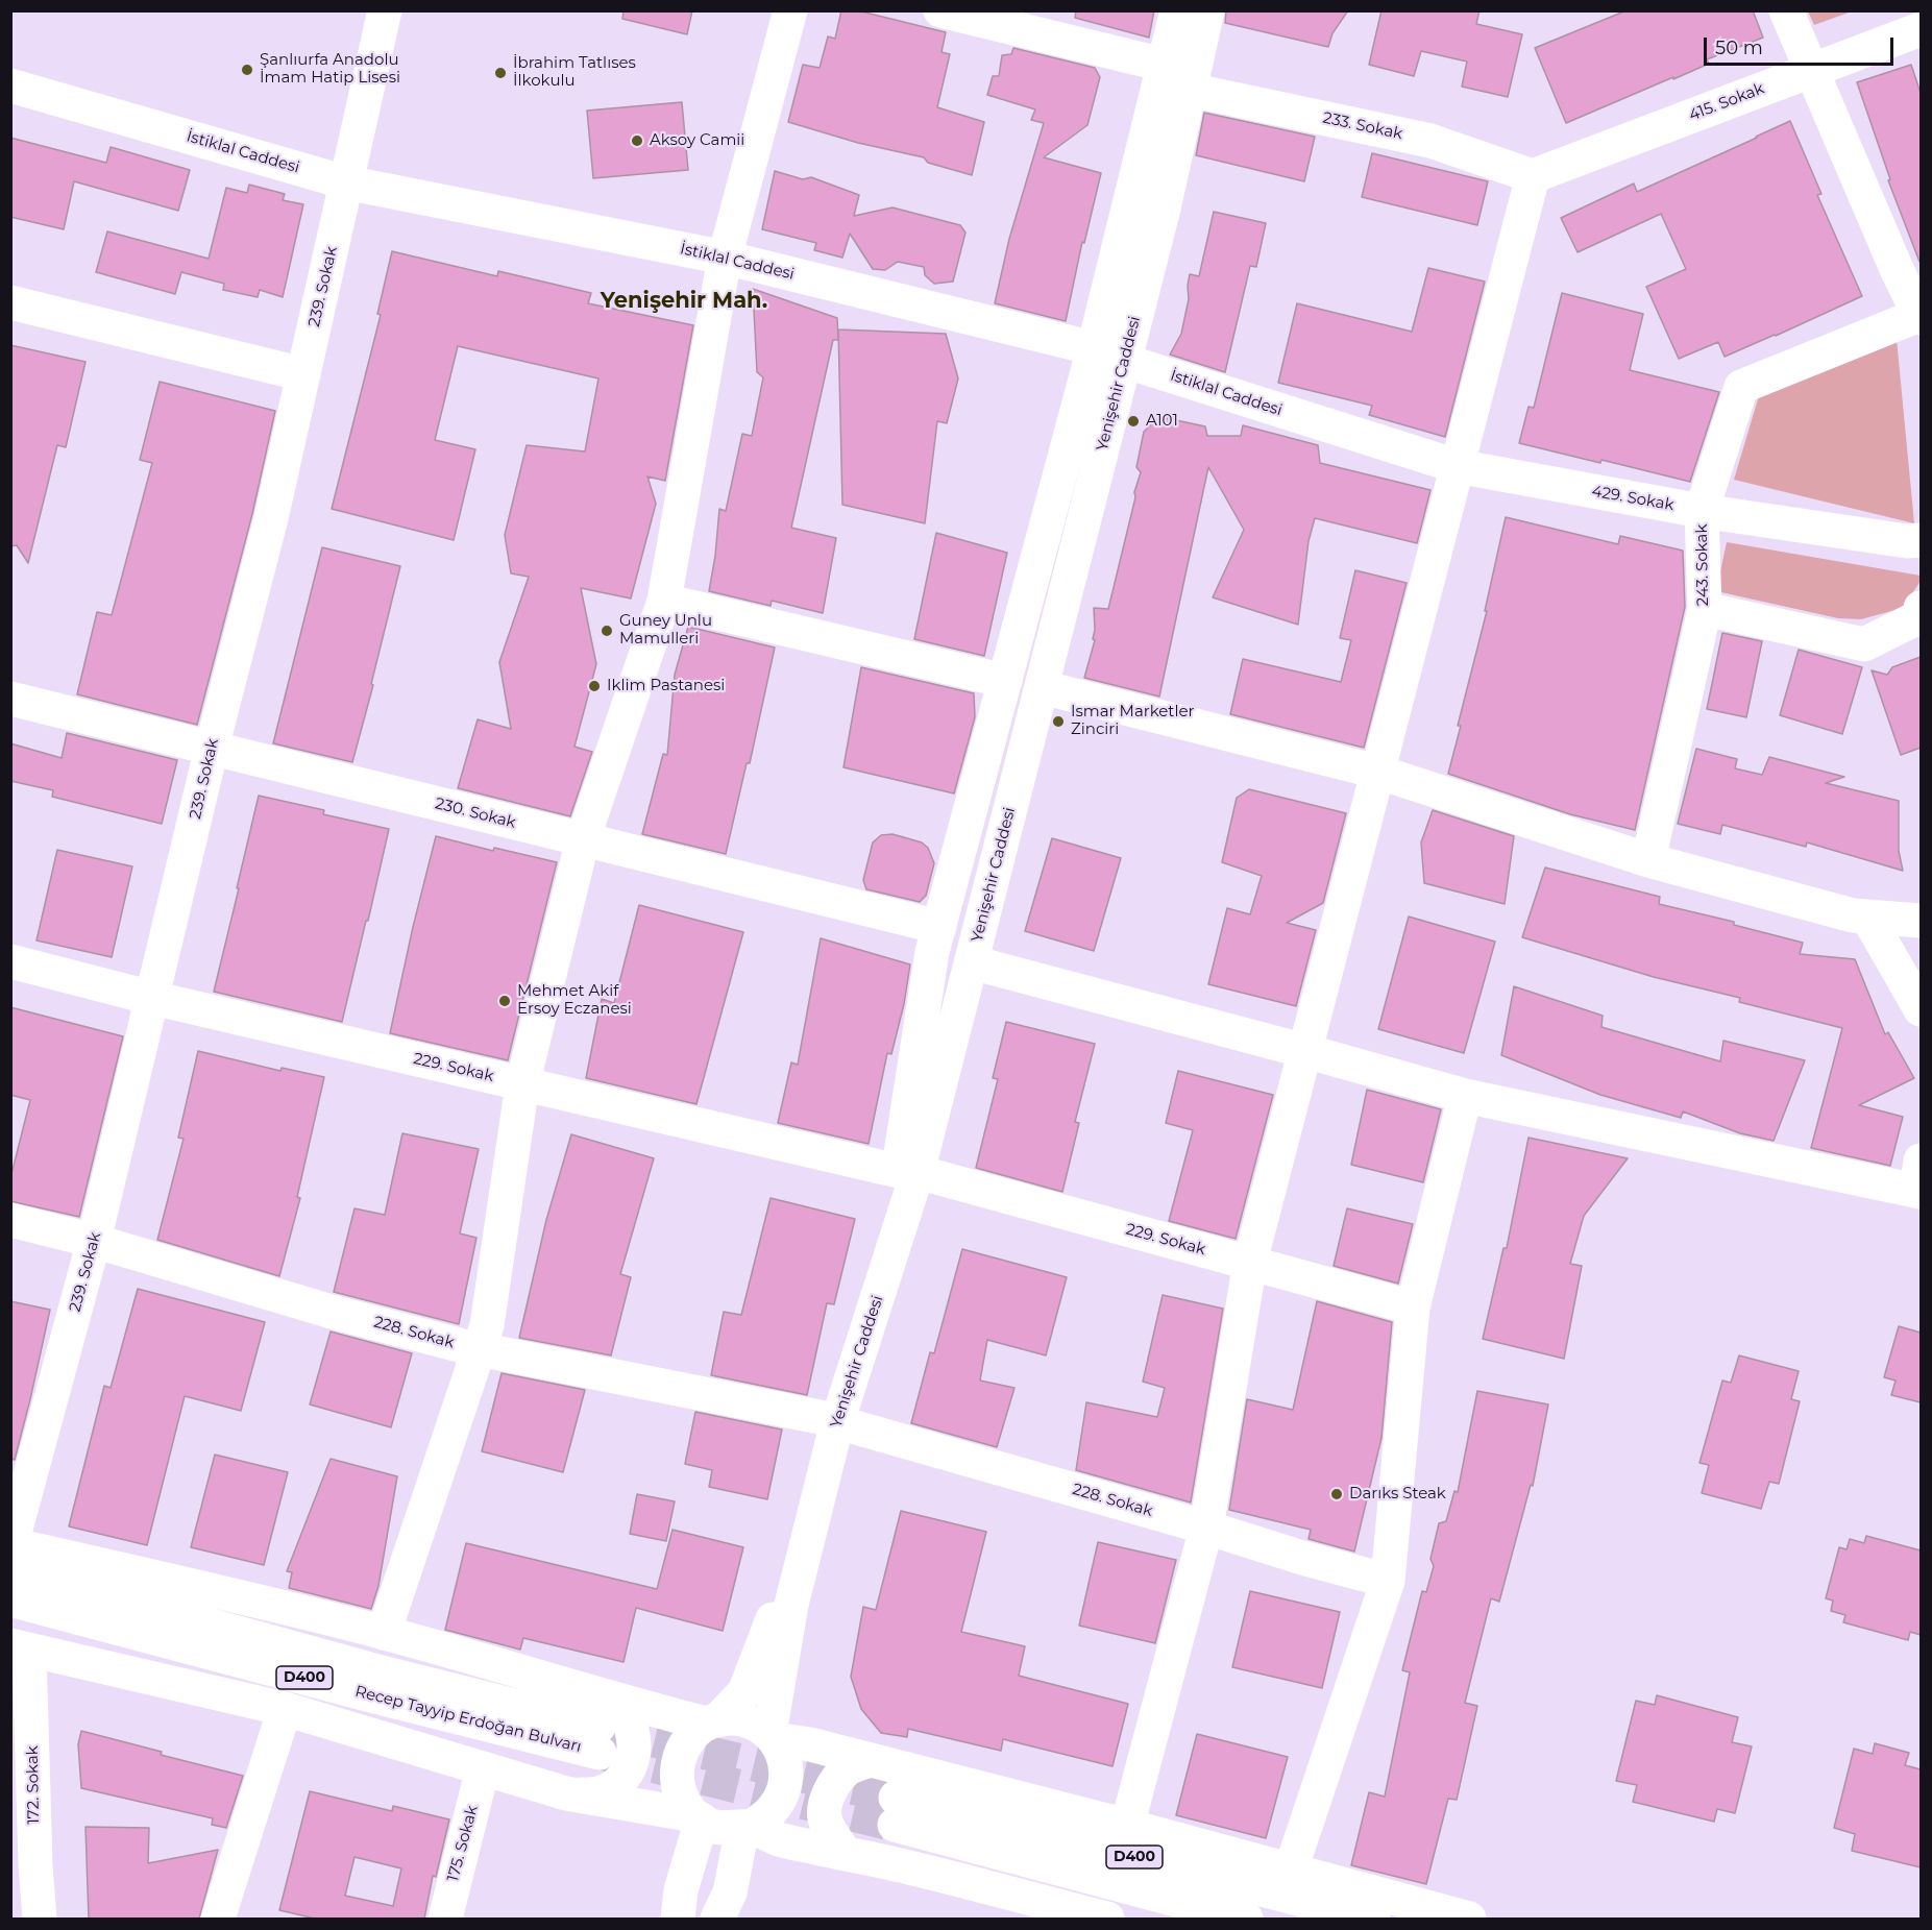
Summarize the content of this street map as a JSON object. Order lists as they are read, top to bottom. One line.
{"streets":{"main road":["415. Sokak","233. Sokak","İstiklal Caddesi","239. Sokak","Yenişehir Caddesi","429. Sokak","243. Sokak","230. Sokak","229. Sokak","228. Sokak","D400","Recep Tayyip Erdoğan Bulvarı","172. Sokak","175. Sokak"]},"crossings":[["415. Sokak","233. Sokak"],["233. Sokak","Yenişehir Caddesi"],["İstiklal Caddesi","239. Sokak"],["İstiklal Caddesi","Yenişehir Caddesi"],["İstiklal Caddesi","429. Sokak"],["239. Sokak","230. Sokak"],["239. Sokak","229. Sokak"],["239. Sokak","228. Sokak"],["Yenişehir Caddesi","230. Sokak"],["Yenişehir Caddesi","229. Sokak"],["Yenişehir Caddesi","228. Sokak"],["429. Sokak","243. Sokak"]],"districts":["Yenişehir Mah."],"places":["Şanlıurfa Anadolu İmam Hatip Lisesi","İbrahim Tatlıses İlkokulu","Aksoy Camii","A101","Guney Unlu Mamulleri","Iklim Pastanesi","Ismar Marketler Zinciri","Mehmet Akif Ersoy Eczanesi","Darıks Steak"],"scale_bar":"50 m"}
